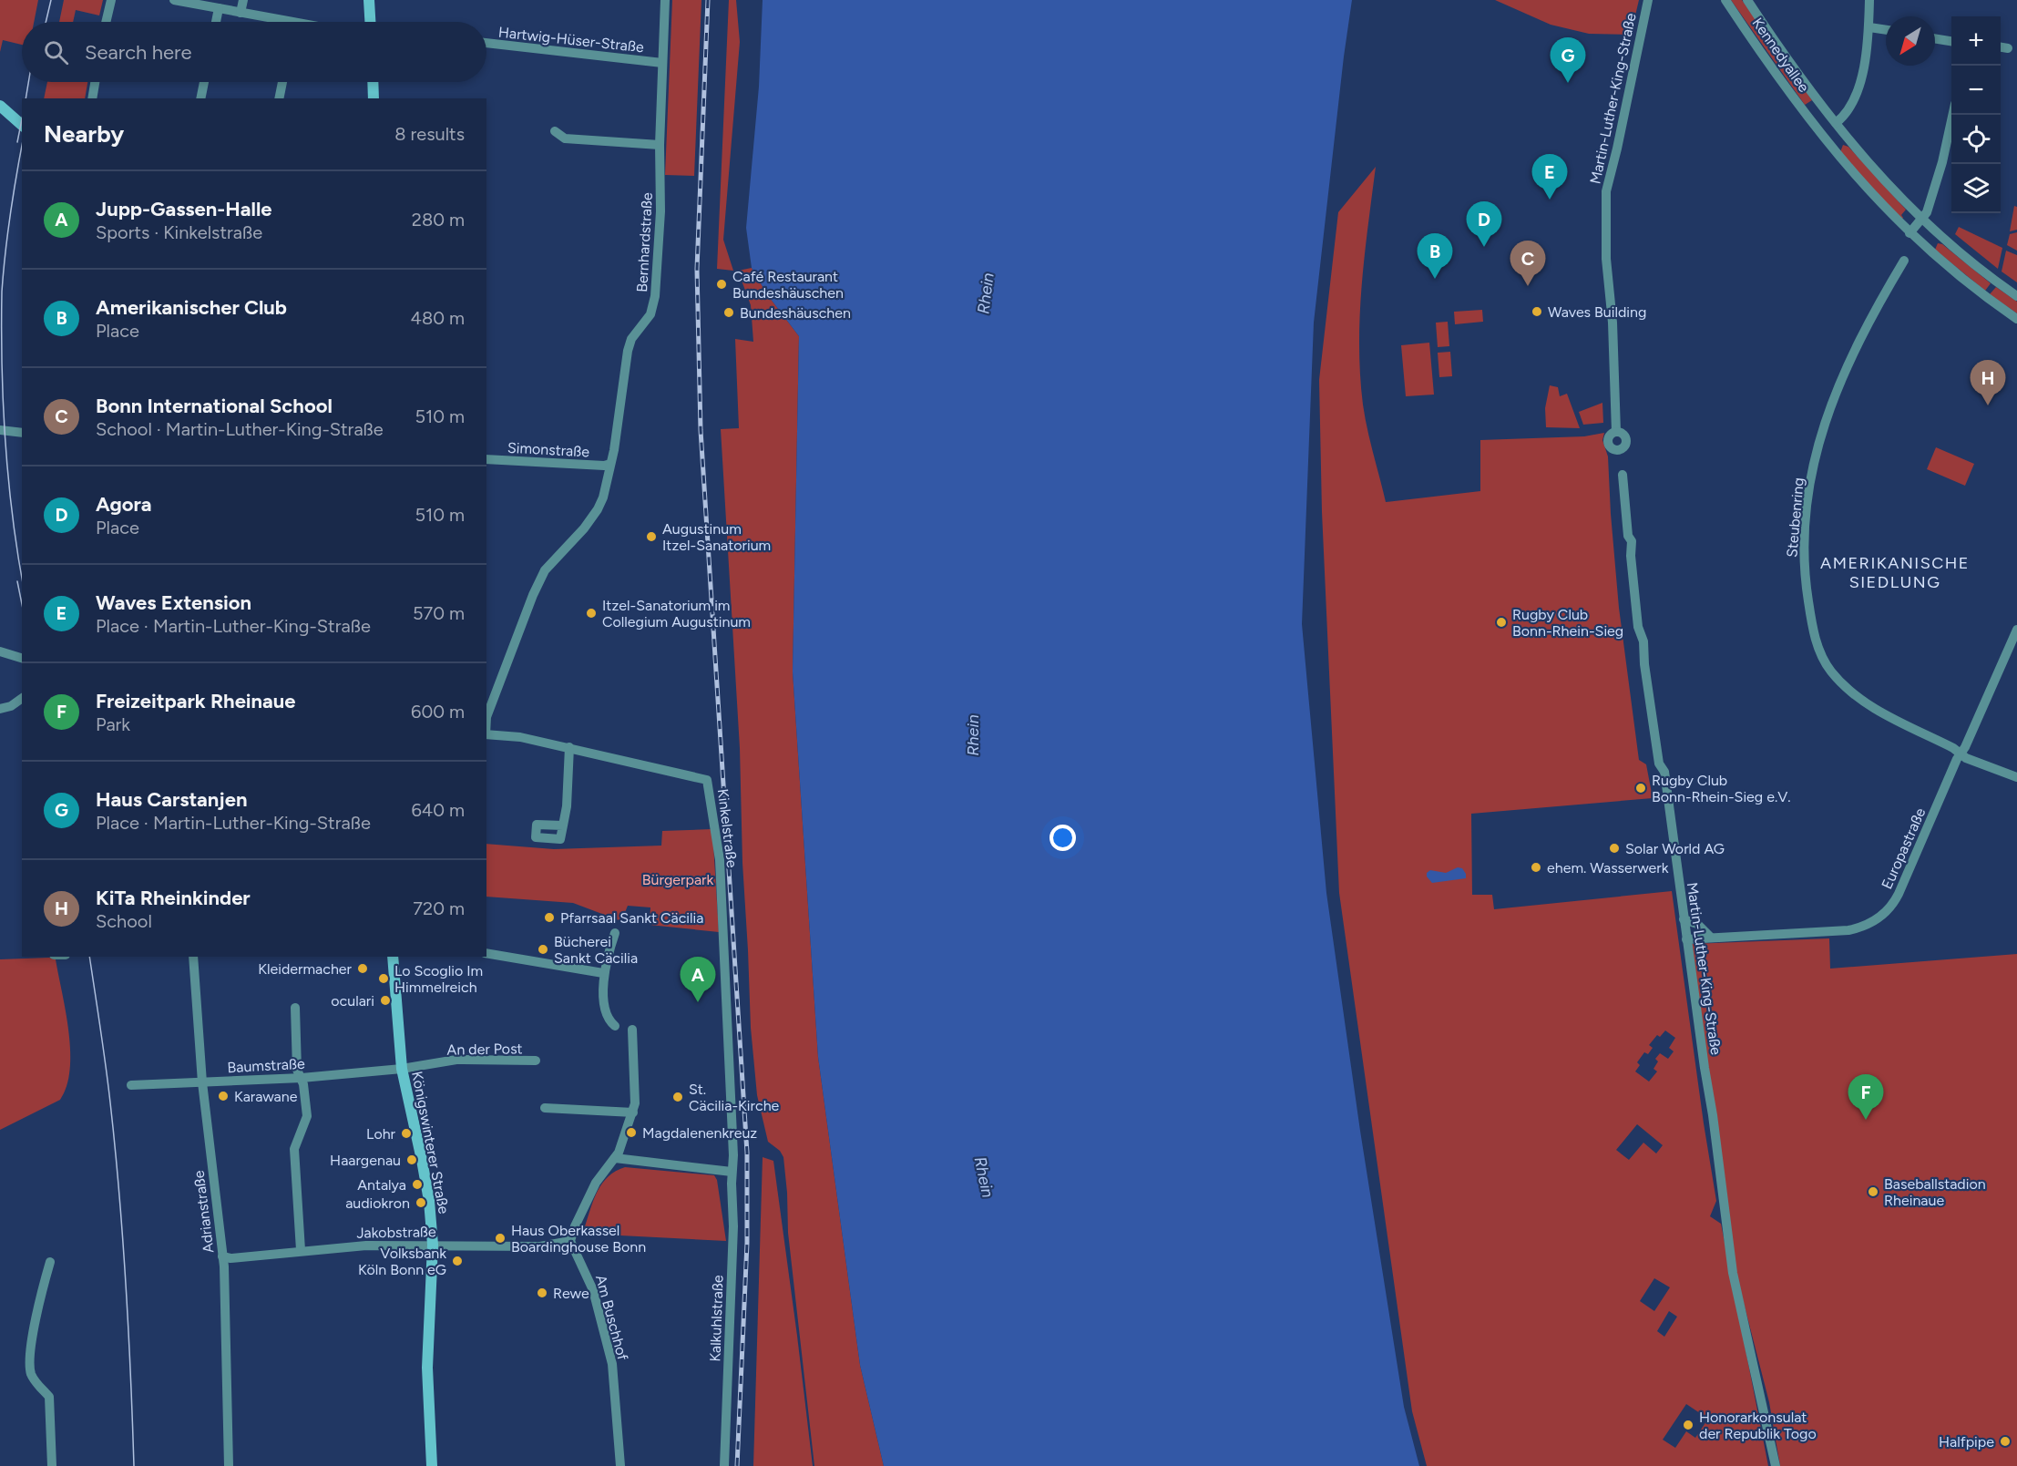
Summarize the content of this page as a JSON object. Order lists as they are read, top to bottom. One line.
{"streets":{"main road":["Königswinterer Straße"],"street":["Hartwig-Hüser-Straße","Kennedyallee","Martin-Luther-King-Straße","Bernhardstraße","Simonstraße","Steubenring","Kinkelstraße","Europastraße","An der Post","Baumstraße","Adrianstraße","Jakobstraße","Am Buschhof","Kalkuhlstraße"]},"crossings":[["Hartwig-Hüser-Straße","Bernhardstraße"],["Martin-Luther-King-Straße","Europastraße"],["Bernhardstraße","Simonstraße"],["Steubenring","Europastraße"],["Kinkelstraße","Kalkuhlstraße"],["An der Post","Baumstraße"],["An der Post","Königswinterer Straße"],["Baumstraße","Königswinterer Straße"],["Baumstraße","Adrianstraße"],["Königswinterer Straße","Jakobstraße"],["Adrianstraße","Jakobstraße"],["Jakobstraße","Am Buschhof"]],"districts":["AMERIKANISCHE SIEDLUNG"],"water":["Rhein"],"parks":["Bürgerpark"],"places":["Café Restaurant Bundeshäuschen","Waves Building","Bundeshäuschen","Augustinum Itzel-Sanatorium","Itzel-Sanatorium im Collegium Augustinum","Rugby Club Bonn-Rhein-Sieg","Rugby Club Bonn-Rhein-Sieg e.V.","Solar World AG","ehem. Wasserwerk","Pfarrsaal Sankt Cäcilia","Bücherei Sankt Cäcilia","Kleidermacher","Lo Scoglio Im Himmelreich","oculari","Karawane","St. Cäcilia-Kirche","Magdalenenkreuz","Lohr","Haargenau","Antalya","Baseballstadion Rheinaue","audiokron","Haus Oberkassel Boardinghouse Bonn","Volksbank Köln Bonn eG","Rewe","Honorarkonsulat der Republik Togo","Halfpipe"],"north":"bottom left","page":{"map_buttons":["+","−"],"search":"Search here","pins":["G","E","D","B","C","H","A","F"],"heading":["Nearby","8 results"],"list":[{"mark":"A","name":"Jupp-Gassen-Halle","note":"Sports · Kinkelstraße","value":"280 m"},{"mark":"B","name":"Amerikanischer Club","note":"Place","value":"480 m"},{"mark":"C","name":"Bonn International School","note":"School · Martin-Luther-King-Straße","value":"510 m"},{"mark":"D","name":"Agora","note":"Place","value":"510 m"},{"mark":"E","name":"Waves Extension","note":"Place · Martin-Luther-King-Straße","value":"570 m"},{"mark":"F","name":"Freizeitpark Rheinaue","note":"Park","value":"600 m"},{"mark":"G","name":"Haus Carstanjen","note":"Place · Martin-Luther-King-Straße","value":"640 m"},{"mark":"H","name":"KiTa Rheinkinder","note":"School","value":"720 m"}]}}
